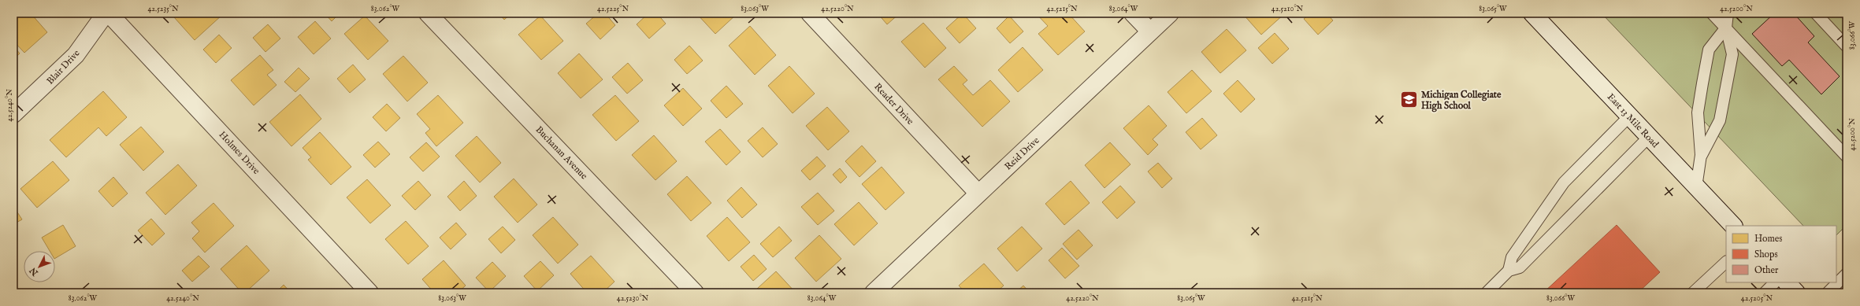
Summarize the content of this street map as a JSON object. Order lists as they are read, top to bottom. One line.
{"streets":{"street":["Blair Drive","Reader Drive","East 13 Mile Road","Holmes Drive","Buchanan Avenue","Reid Drive"]},"crossings":[["Reader Drive","Reid Drive"]],"places":{"school or university":["Michigan Collegiate High School"]},"legend":["Homes","Shops","Other"],"north":"bottom left","coordinates":["42.5235°N","83.062°W","42.5225°N","83.063°W","42.5220°N","42.5215°N","83.064°W","42.5210°N","83.065°W","42.5200°N","83.066°W","42.5240°N","42.5230°N","42.5205°N"]}
